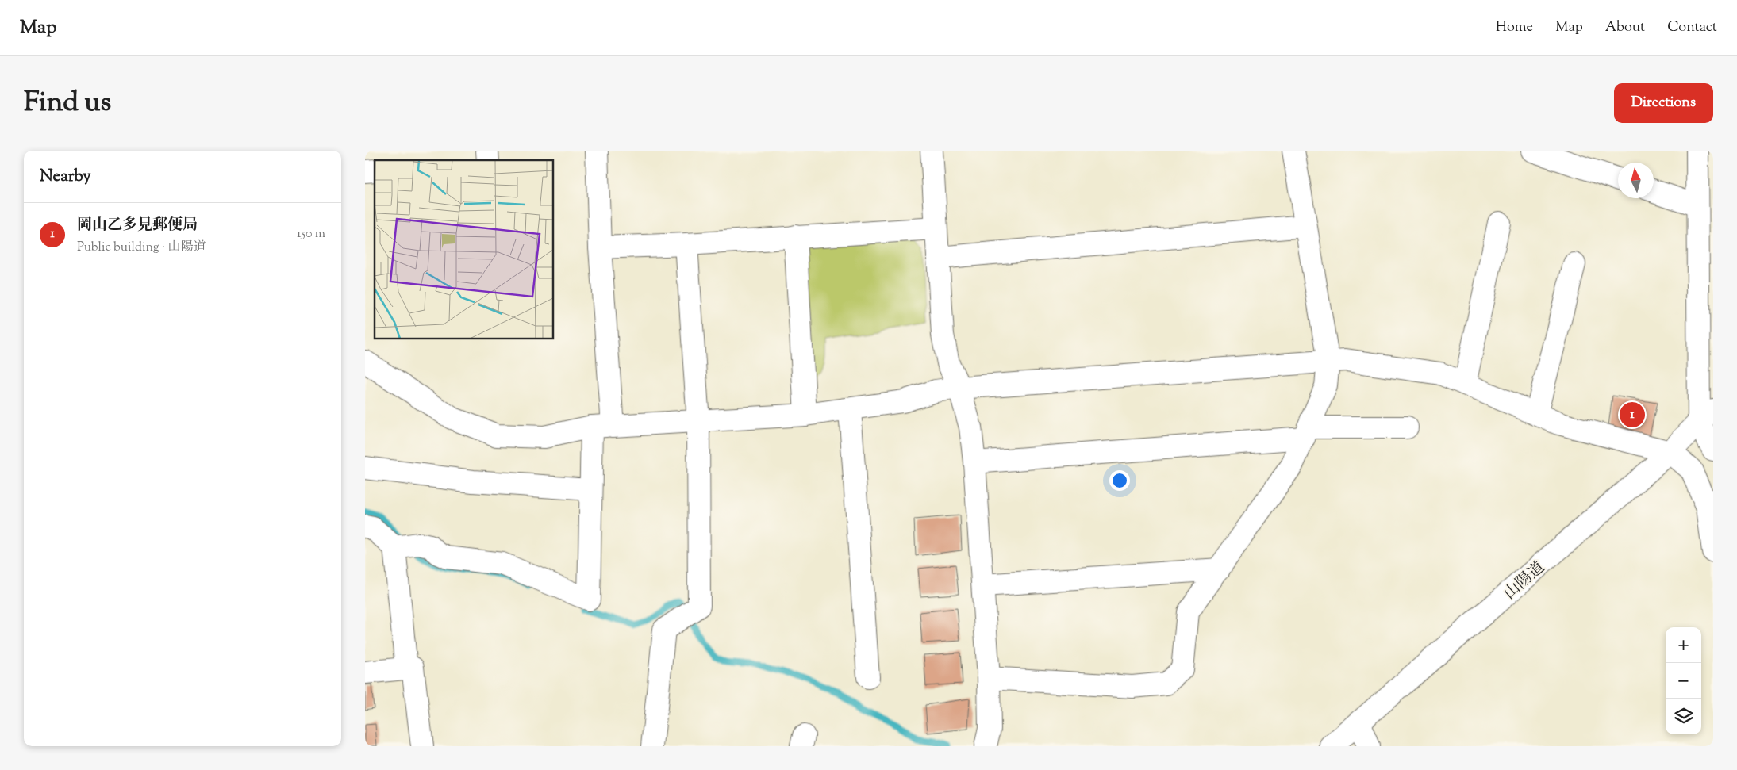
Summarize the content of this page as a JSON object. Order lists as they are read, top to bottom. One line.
{"streets":{"street":["山陽道"]},"north":"top","page":{"header":"Map","nav":["Home","Map","About","Contact"],"title":"Find us","buttons":"Directions","heading":"Nearby","list":[{"mark":"1","name":"岡山乙多見郵便局","note":"Public building · 山陽道","value":"150 m"}],"pins":"1","map_buttons":["+","−"]}}
